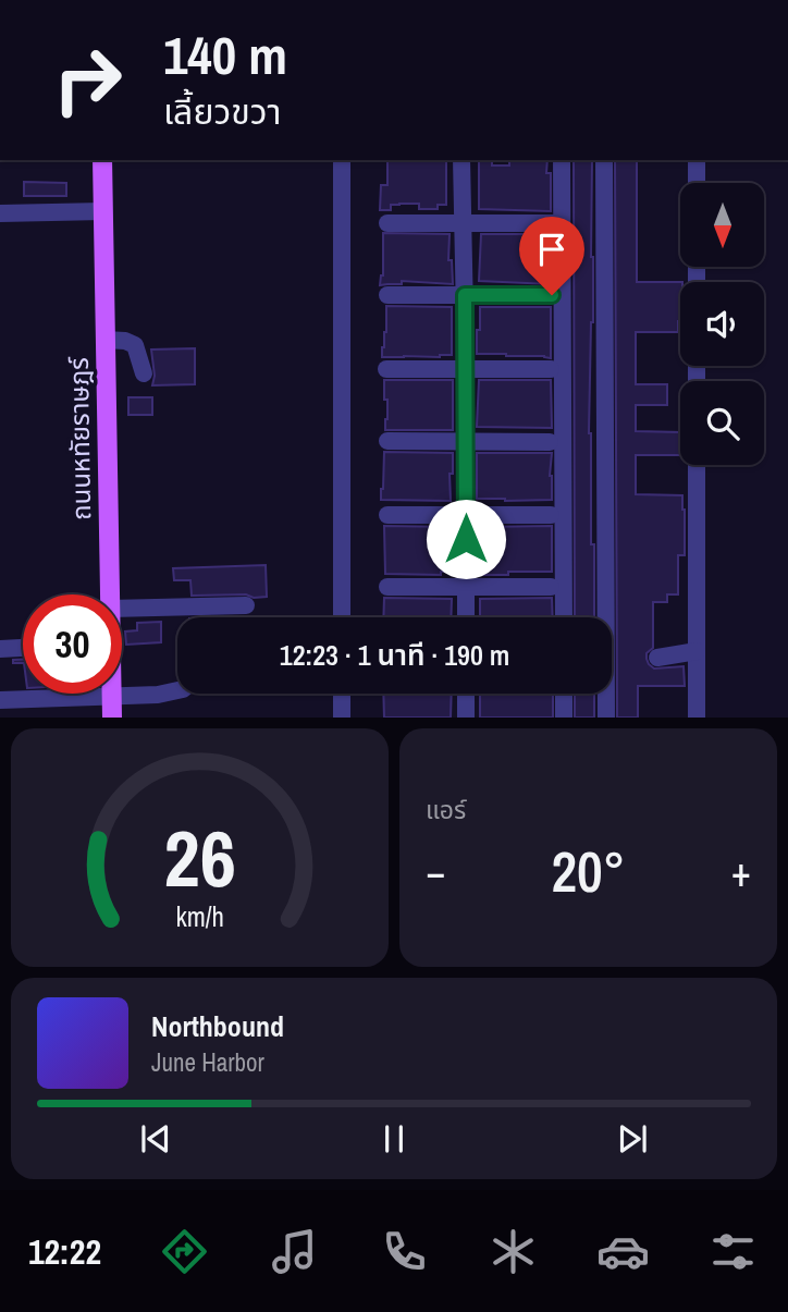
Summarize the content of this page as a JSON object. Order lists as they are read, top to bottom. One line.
{"streets":{"main road":["ถนนหทัยราษฎร์"]},"north":"bottom","page":{"turn":["140 m","เลี้ยวขวา"],"limit":"30","trip":"12:23 · 1 นาที · 190 m","tile":"แอร์","heat":["−","20°","+"],"song":["Northbound","June Harbor"],"tabs":"12:22","gauge":["26","km/h"]}}
